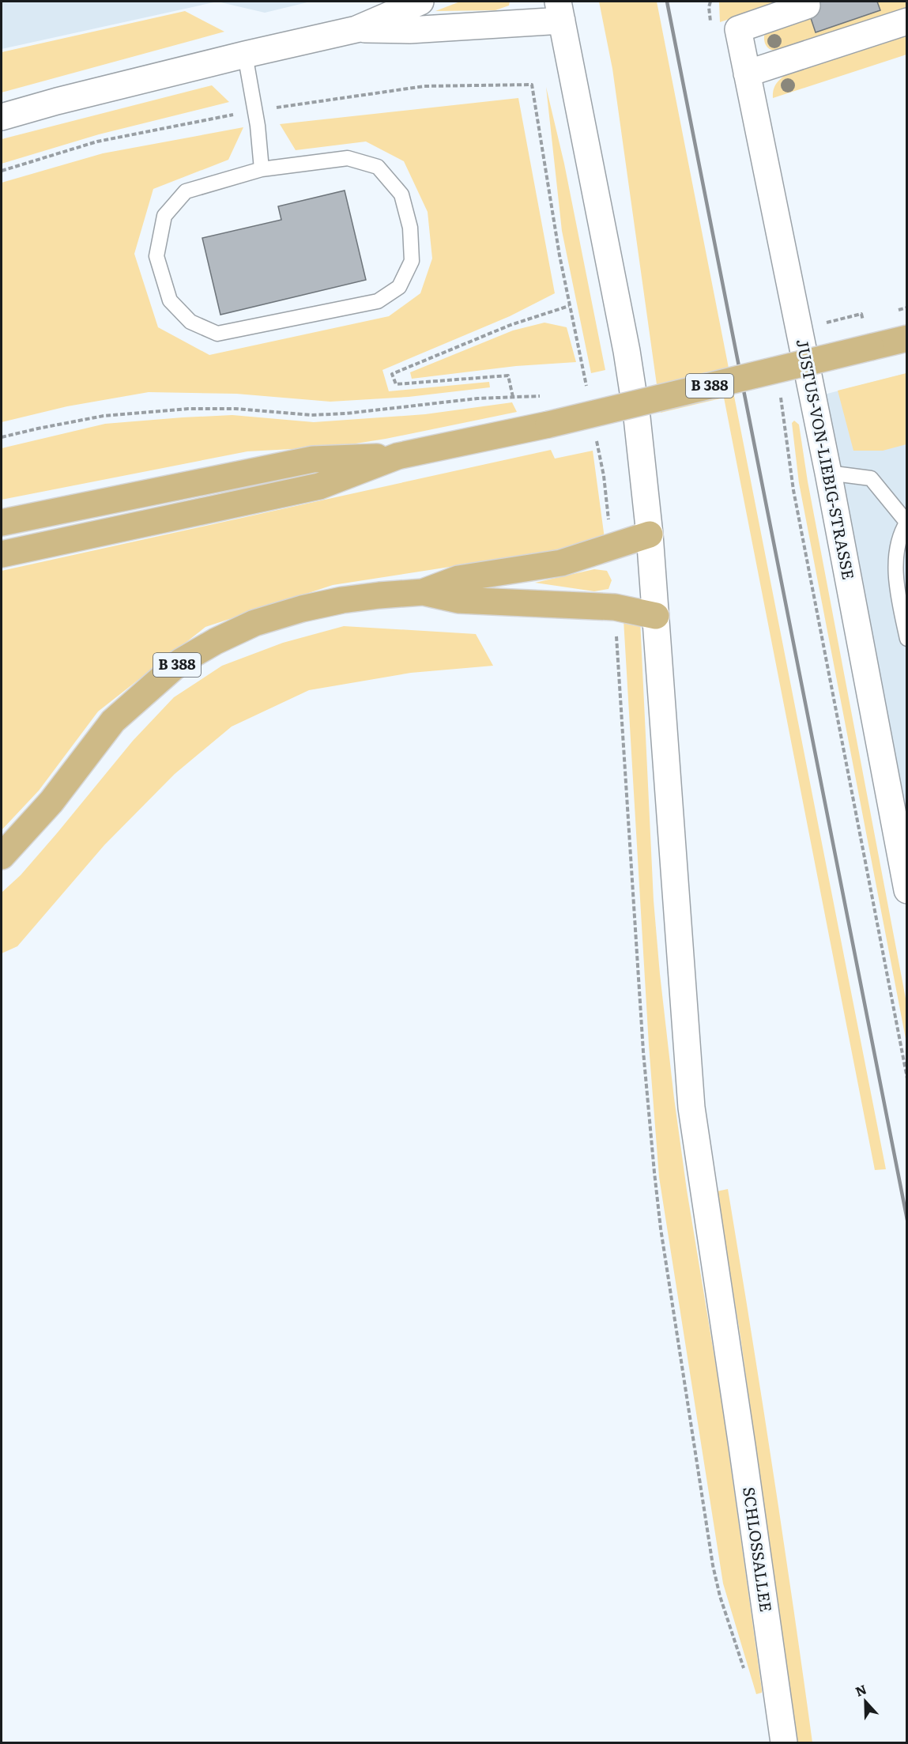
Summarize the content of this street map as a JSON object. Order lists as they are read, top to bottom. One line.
{"streets":{"main road":["B 388","JUSTUS-VON-LIEBIG-STRASSE","SCHLOSSALLEE"]},"crossings":[["B 388","SCHLOSSALLEE"]],"north":"top"}
